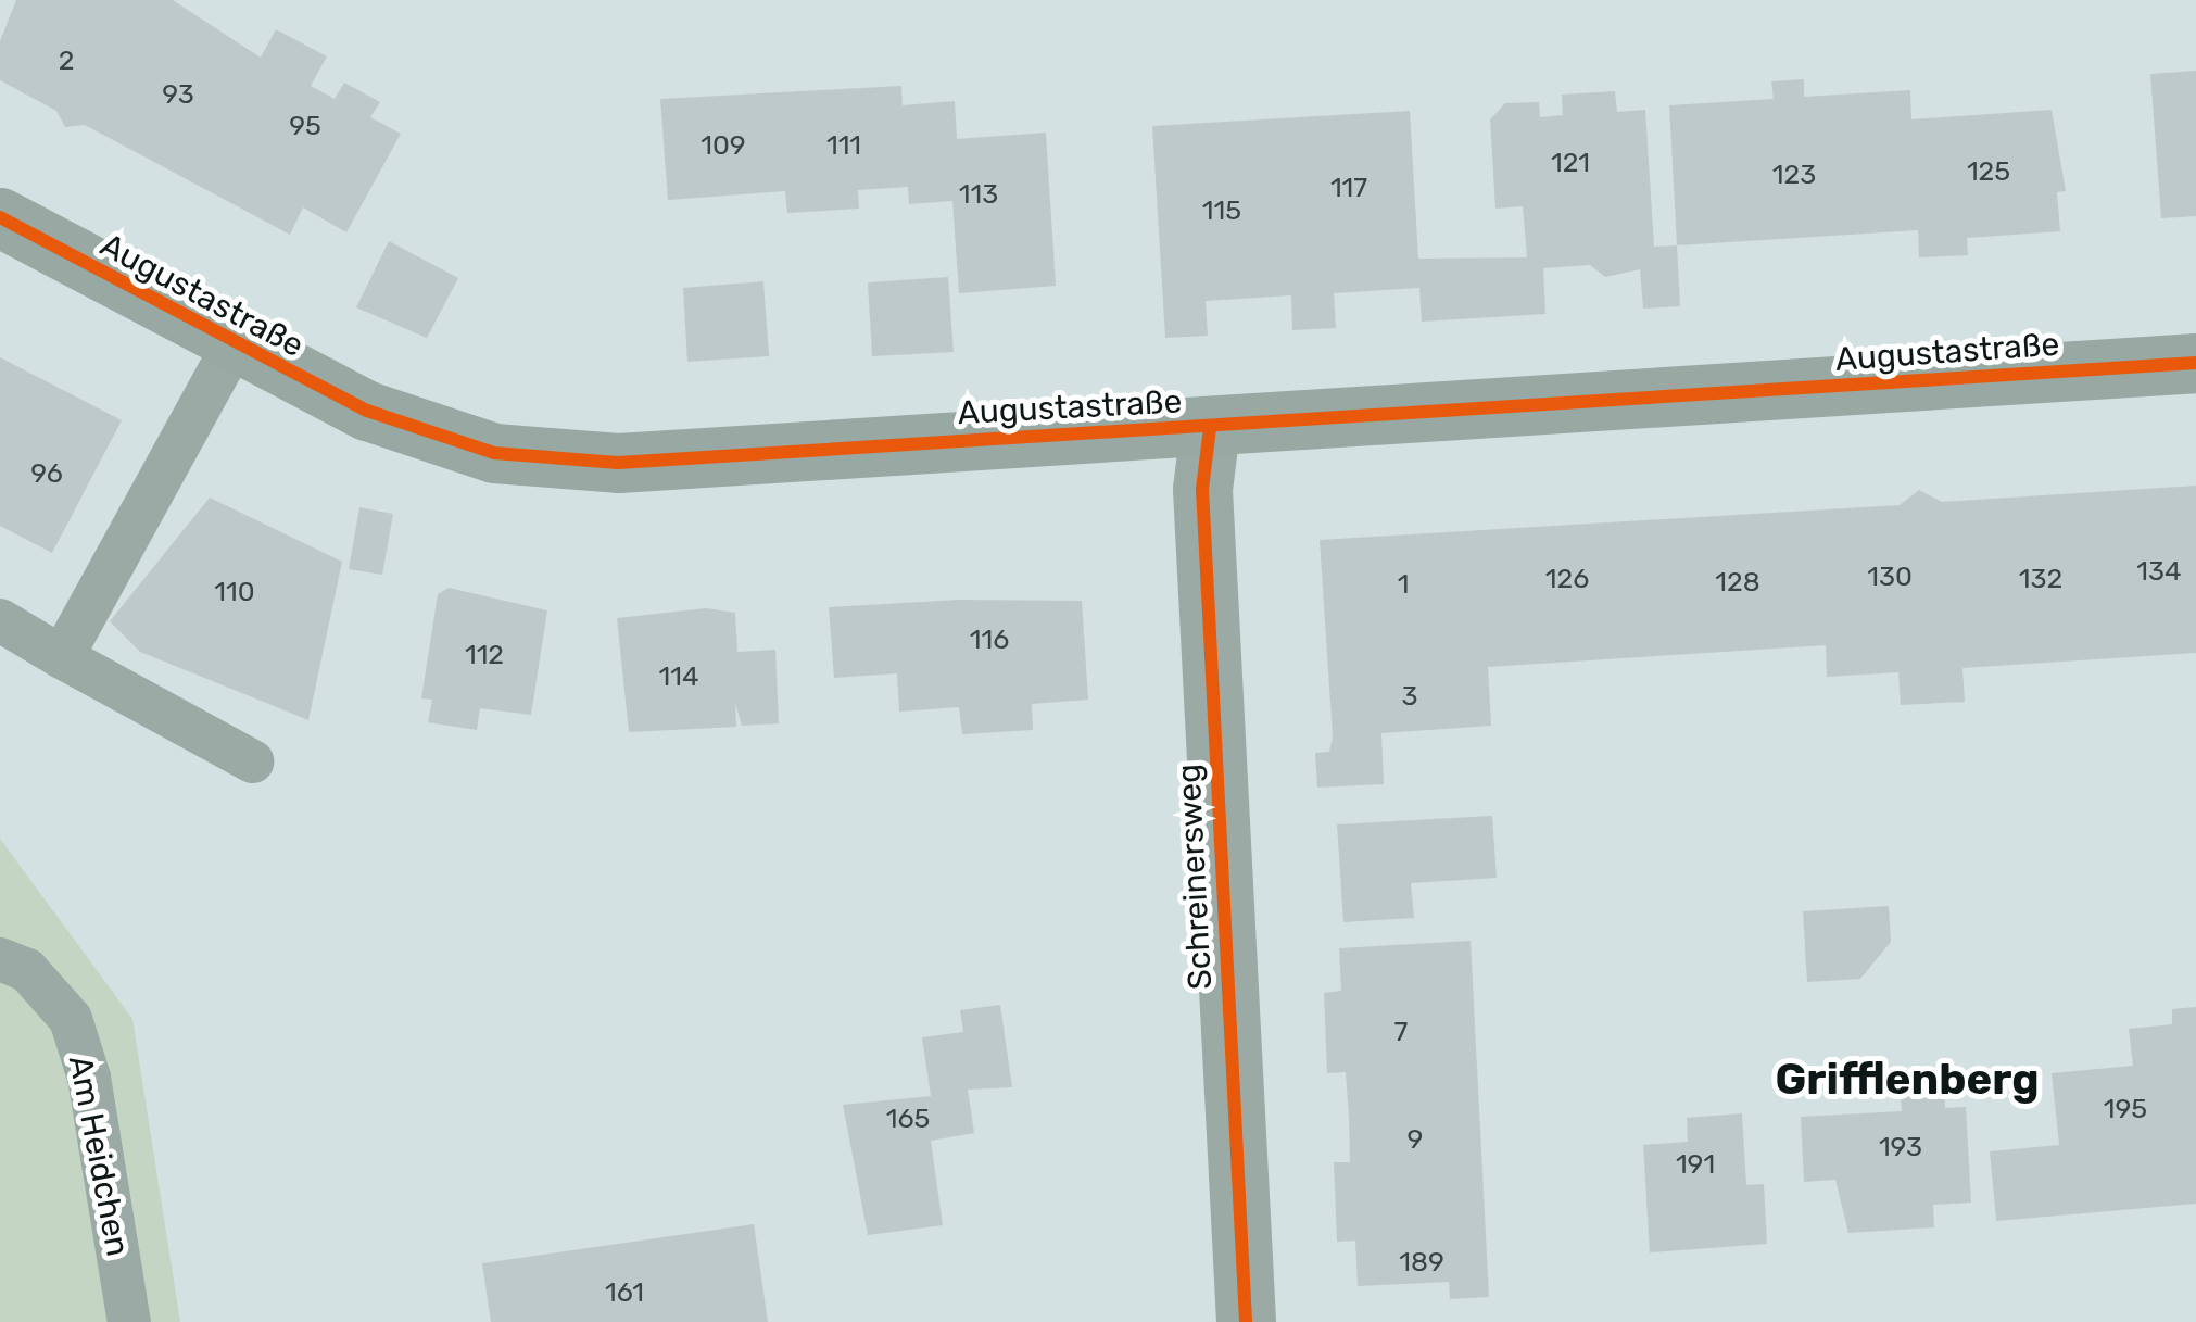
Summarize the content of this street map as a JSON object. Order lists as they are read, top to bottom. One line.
{"streets":{"street":["Augustastraße","Schreinersweg"],"lane":["Am Heidchen"]},"crossings":[["Augustastraße","Schreinersweg"]],"districts":["Grifflenberg"],"house_numbers":["2","93","95","109","111","121","125","123","117","113","115","96","134","130","126","132","128","1","110","116","112","114","3","7","195","165","9","193","191","189","161"]}
